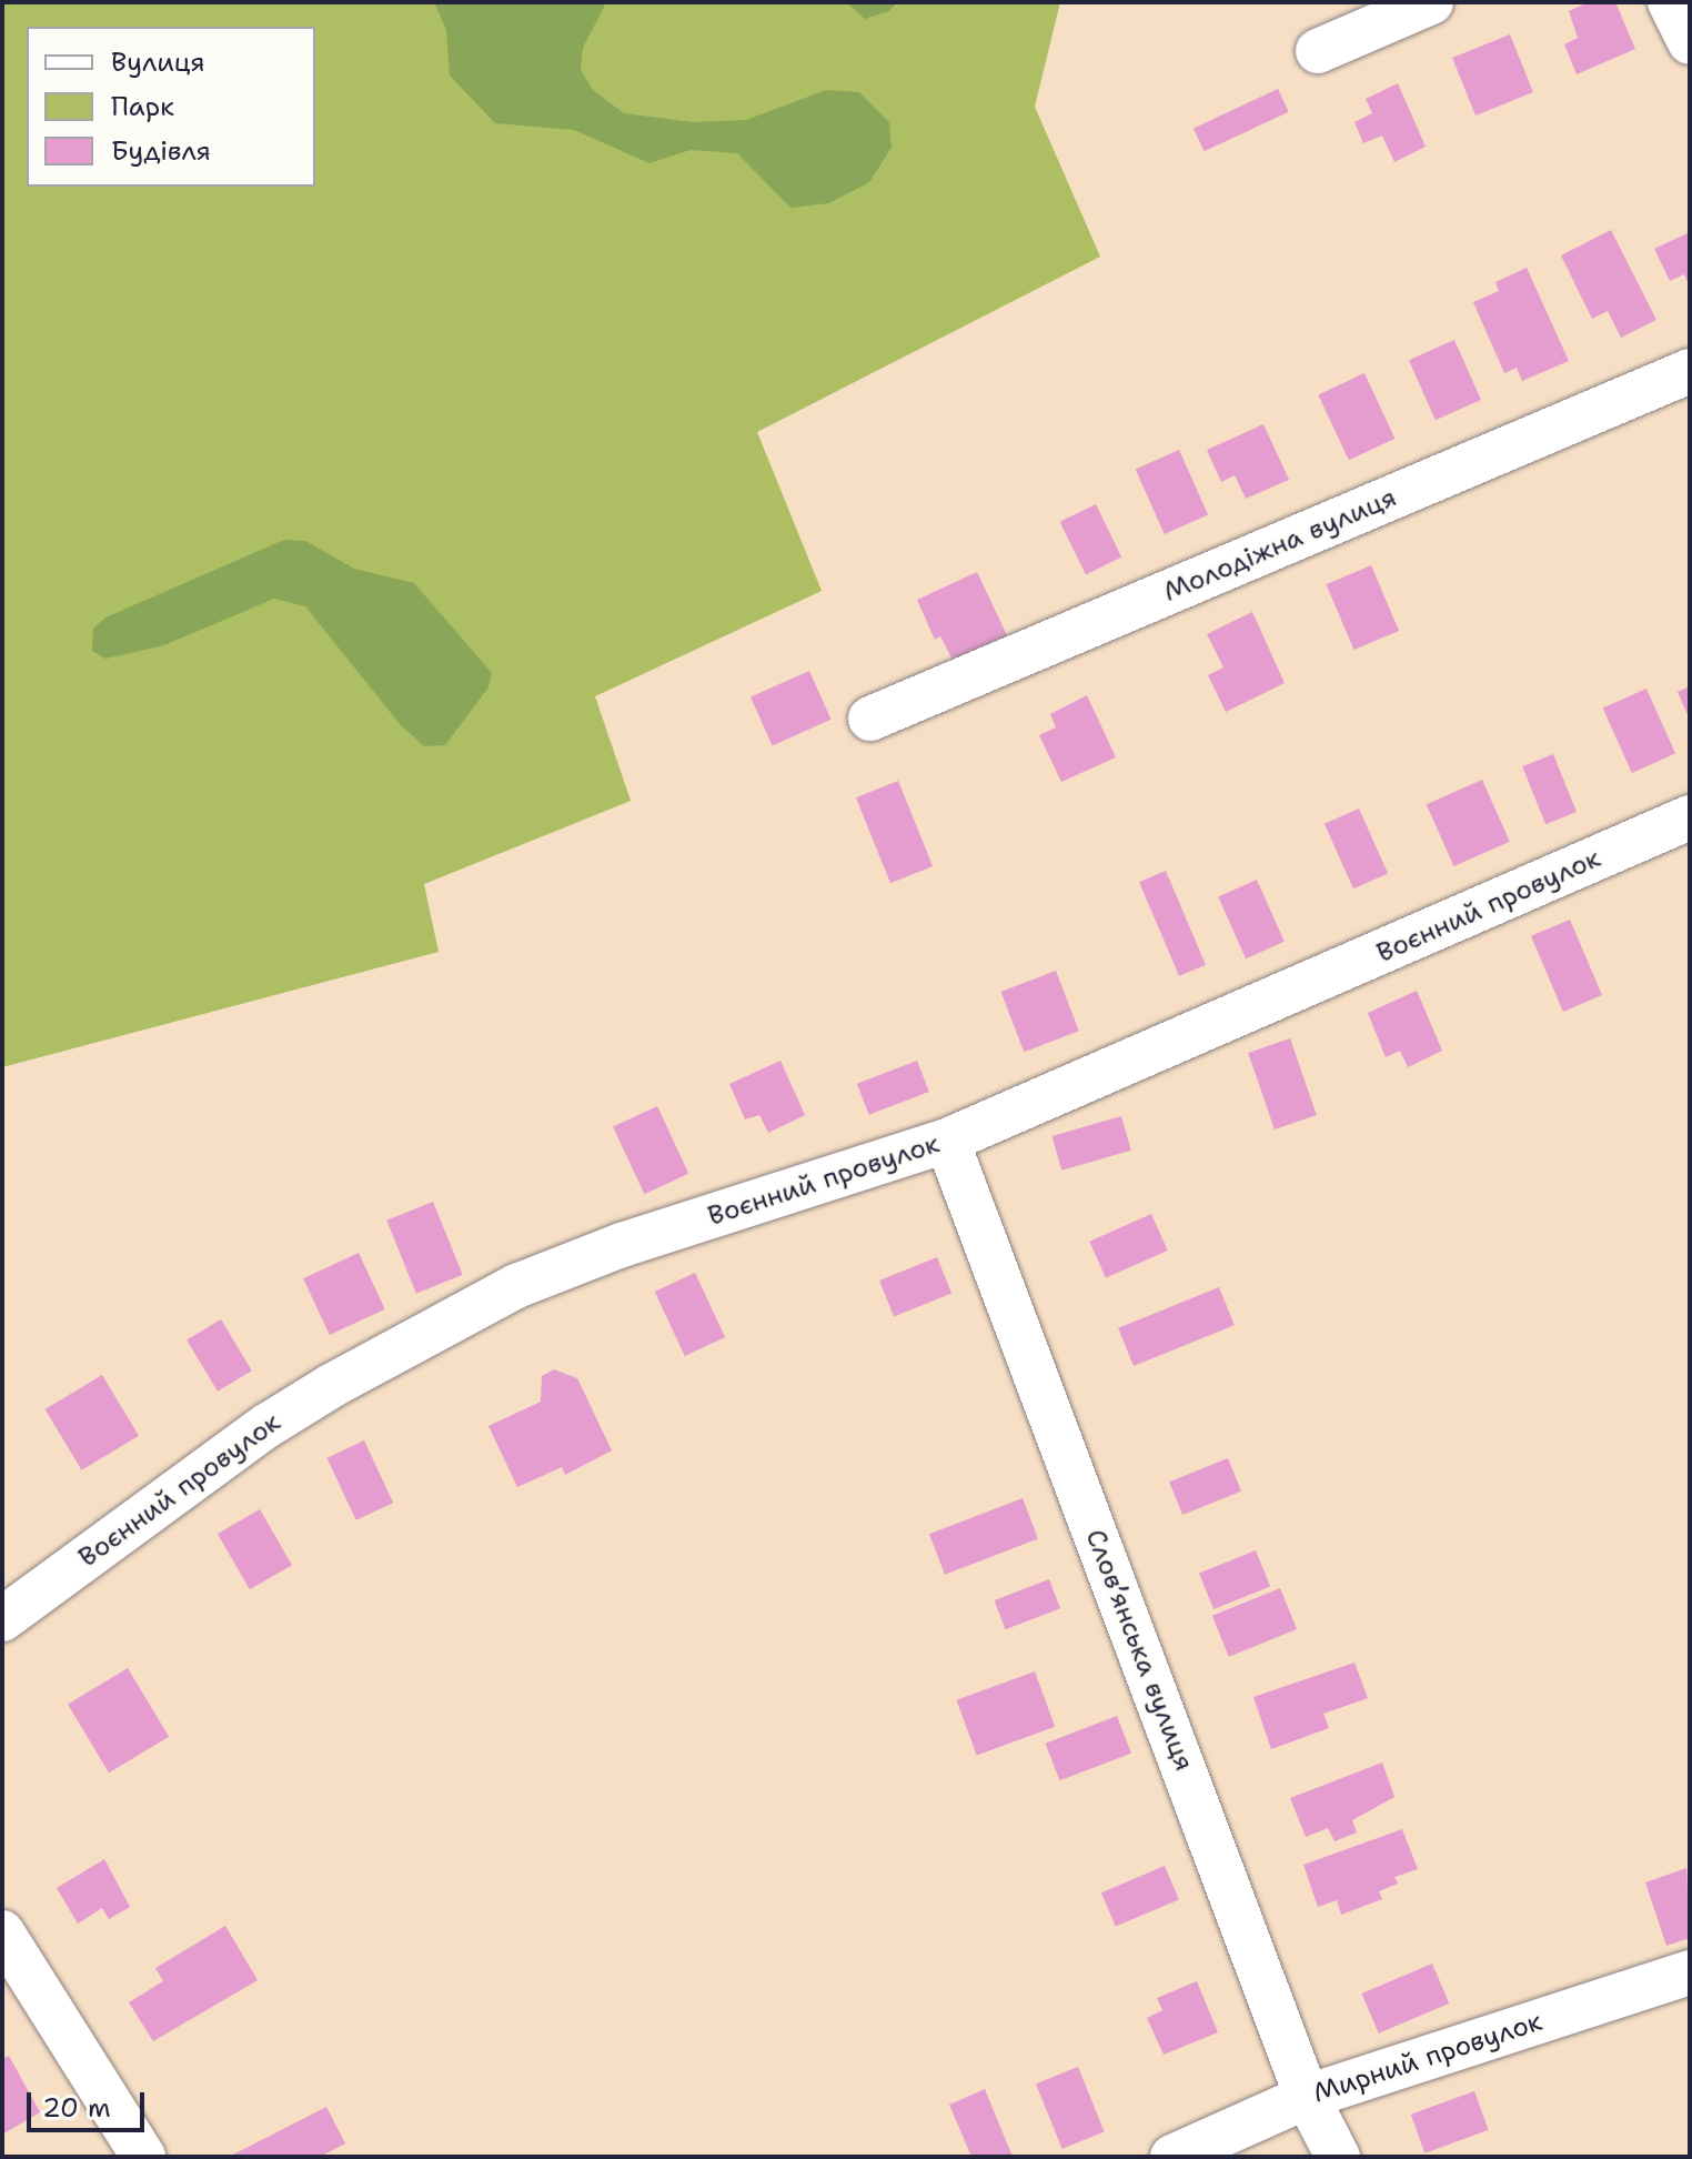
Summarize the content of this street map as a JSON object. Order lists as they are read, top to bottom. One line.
{"streets":{"street":["Молодіжна вулиця","Воєнний провулок","Словʼянська вулиця","Мирний провулок"]},"crossings":[["Воєнний провулок","Словʼянська вулиця"],["Словʼянська вулиця","Мирний провулок"]],"legend":["Вулиця","Парк","Будівля"],"scale_bar":"20 m"}
